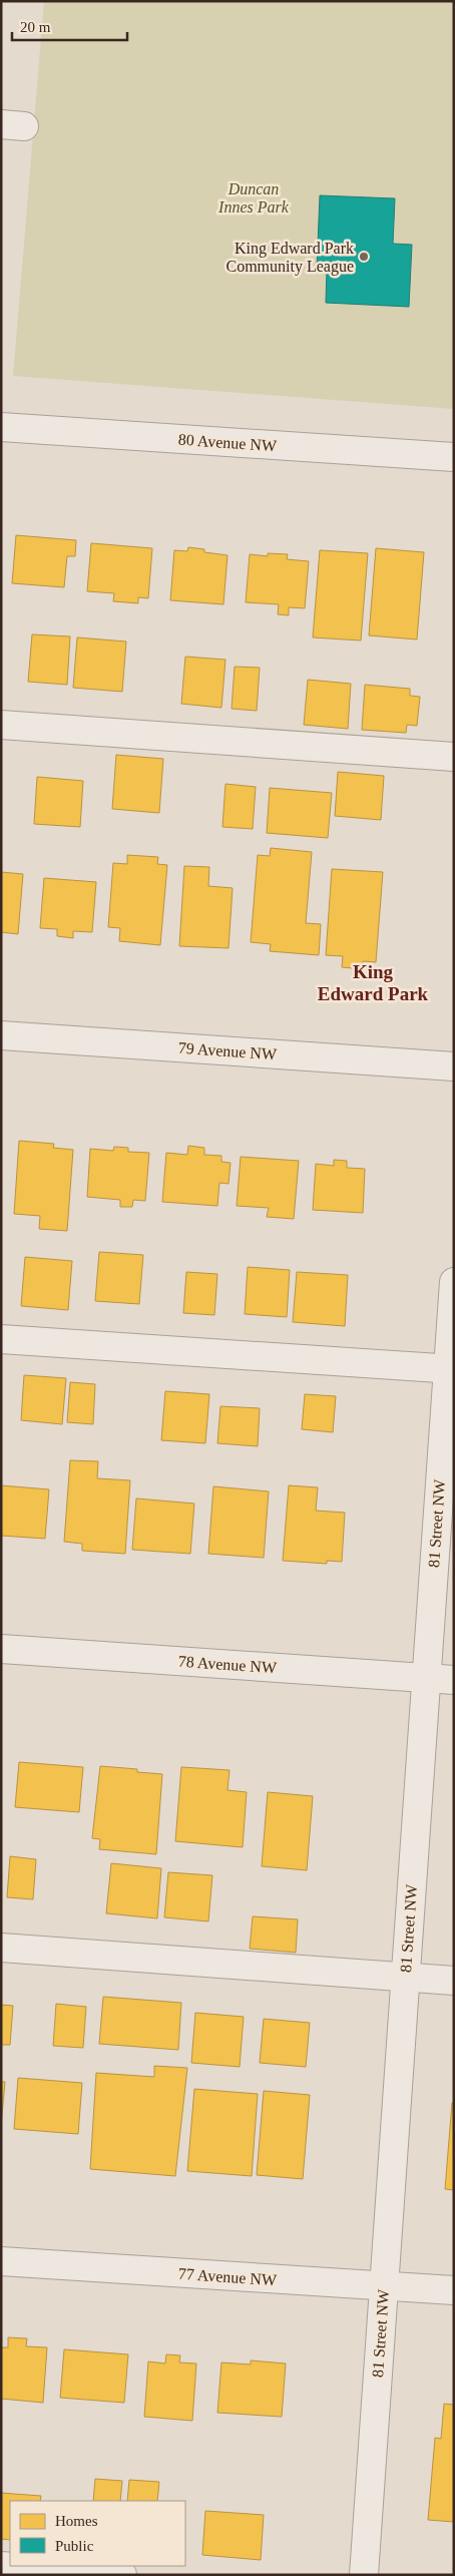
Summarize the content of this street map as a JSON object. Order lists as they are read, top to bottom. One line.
{"streets":{"street":["80 Avenue NW","79 Avenue NW","81 Street NW","78 Avenue NW","77 Avenue NW"]},"crossings":[["81 Street NW","78 Avenue NW"],["81 Street NW","77 Avenue NW"]],"districts":["King Edward Park"],"parks":["Duncan Innes Park"],"places":["King Edward Park Community League"],"legend":["Homes","Public"],"scale_bar":"20 m"}
